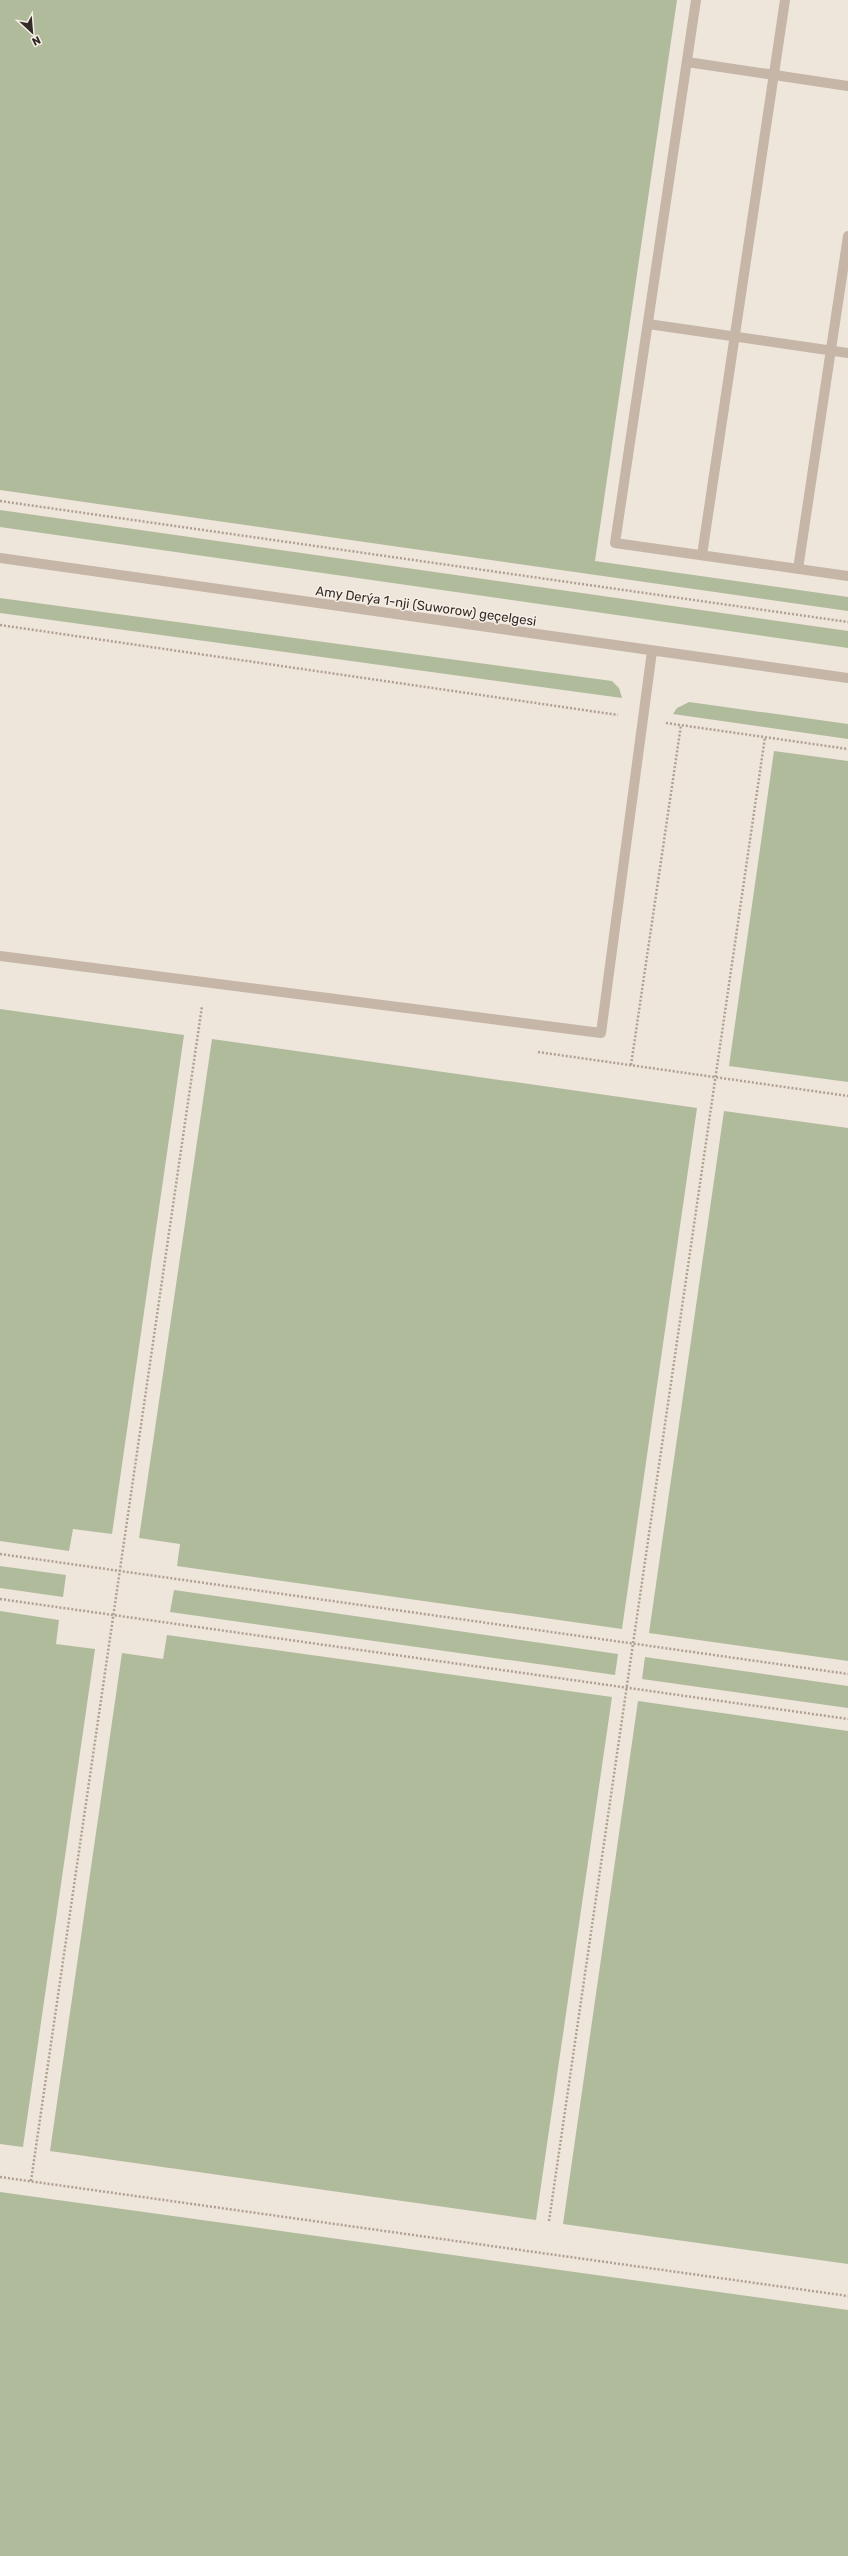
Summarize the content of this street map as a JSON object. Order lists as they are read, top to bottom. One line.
{"streets":{"street":["Amy Derýa 1-nji (Suworow) geçelgesi"]},"north":"bottom right"}
